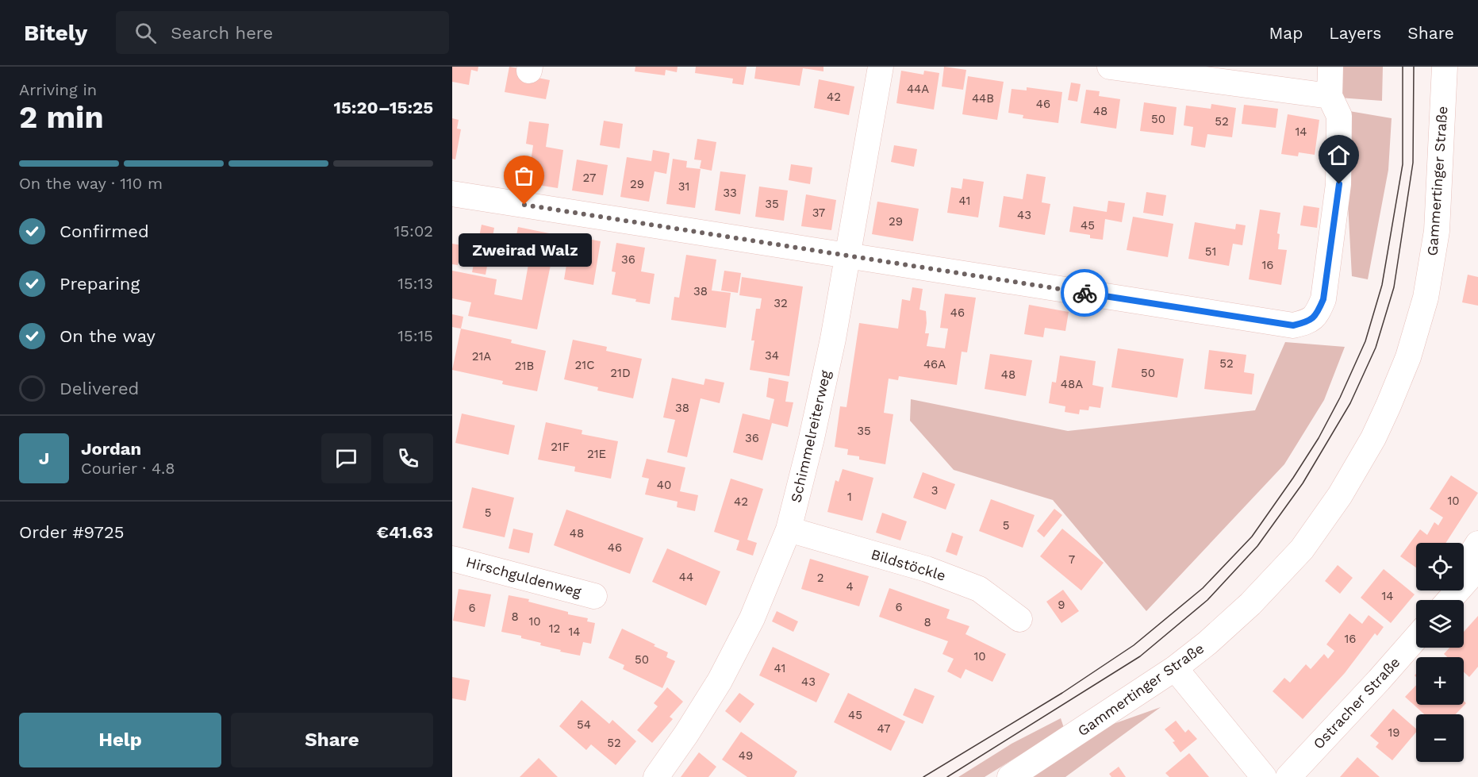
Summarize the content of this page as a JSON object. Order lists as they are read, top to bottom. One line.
{"streets":{"street":["Gammertinger Straße","Schimmelreiterweg","Bildstöckle","Hirschguldenweg","Ostracher Straße"]},"crossings":[["Schimmelreiterweg","Bildstöckle"]],"places":["Zweirad Walz"],"house_numbers":["44A","42","44B","46","48","50","52","14","27","29","31","33","41","35","37","43","29","45","51","36","16","38","32","46","34","21A","52","46A","21C","21B","21D","50","48","48A","38","35","36","21F","21E","40","3","1","10","42","5","5","48","46","7","44","2","4","14","9","6","6","8","10","8","12","14","16","10","50","41","43","45","54","47","19","52","49"],"page":{"header":"Bitely","search":"Search here","nav":["Map","Layers","Share"],"heading":["2 min","Arriving in","15:20–15:25"],"panel":["Jordan","Courier · 4.8","Order #9725","€41.63"],"bar":"On the way · 110 m","list":[["Confirmed","15:02"],["Preparing","15:13"],["On the way","15:15"],"Delivered"],"bubble":"Zweirad Walz","round":"J","map_buttons":["+","−"],"buttons":["Help","Share"]}}
